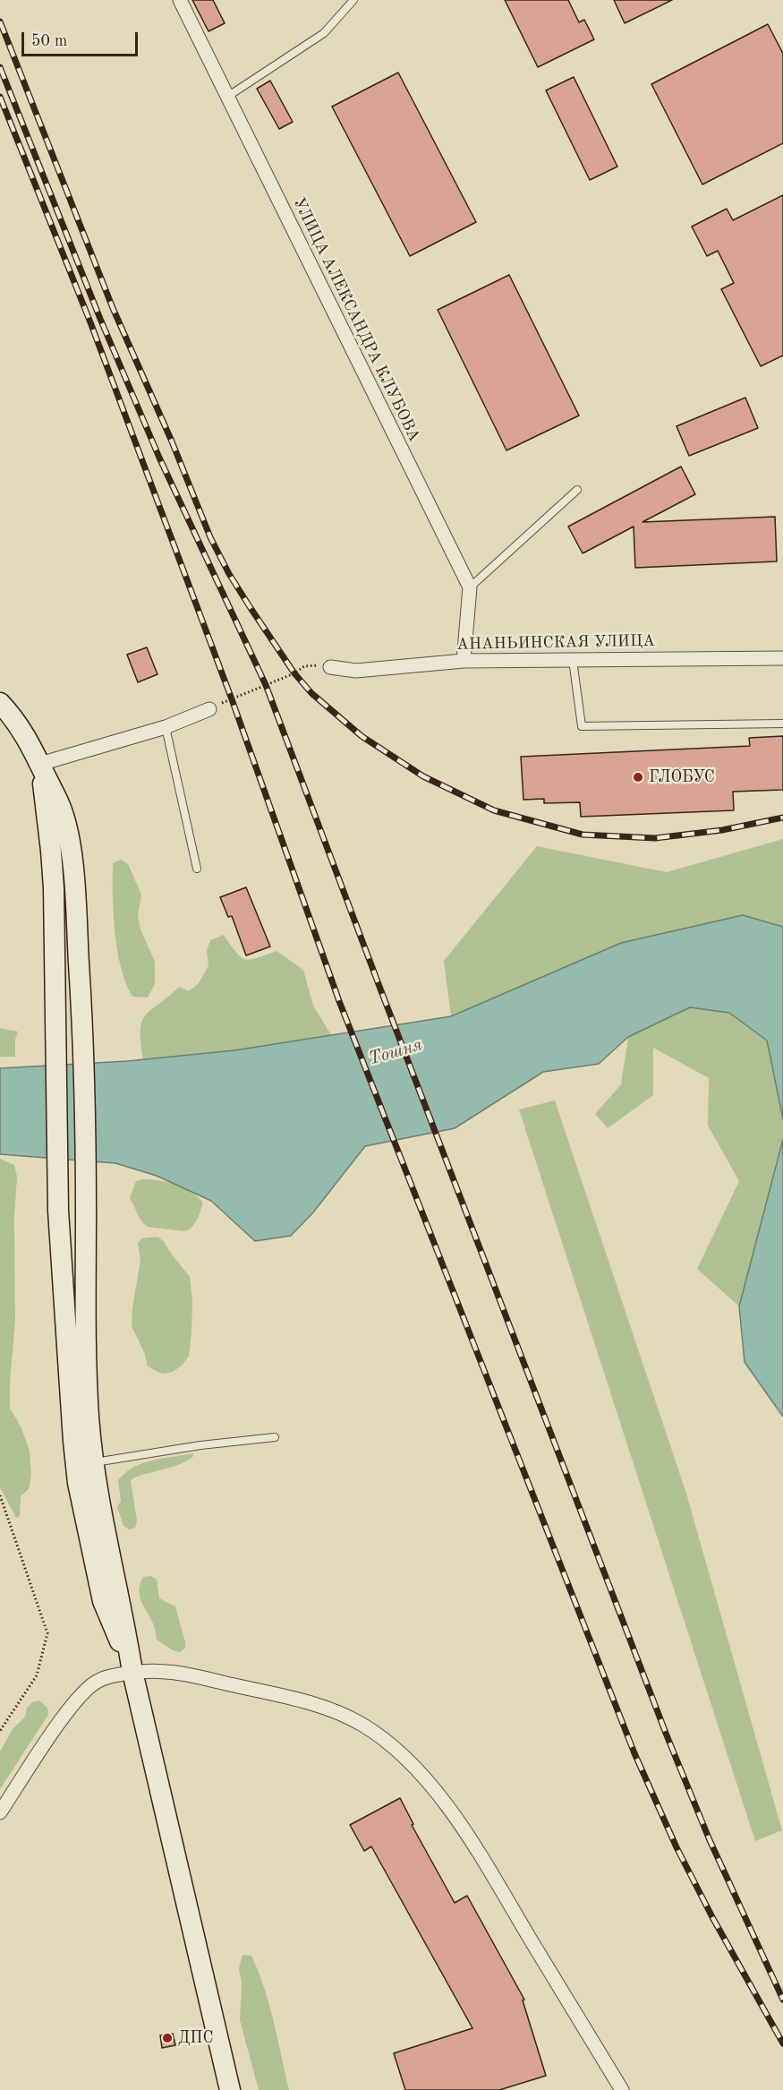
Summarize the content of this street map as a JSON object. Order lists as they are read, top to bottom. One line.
{"streets":{"street":["УЛИЦА АЛЕКСАНДРА КЛУБОВА","АНАНЬИНСКАЯ УЛИЦА"]},"water":["Тошня"],"places":["ГЛОБУС","ДПС"],"scale_bar":"50 m"}
